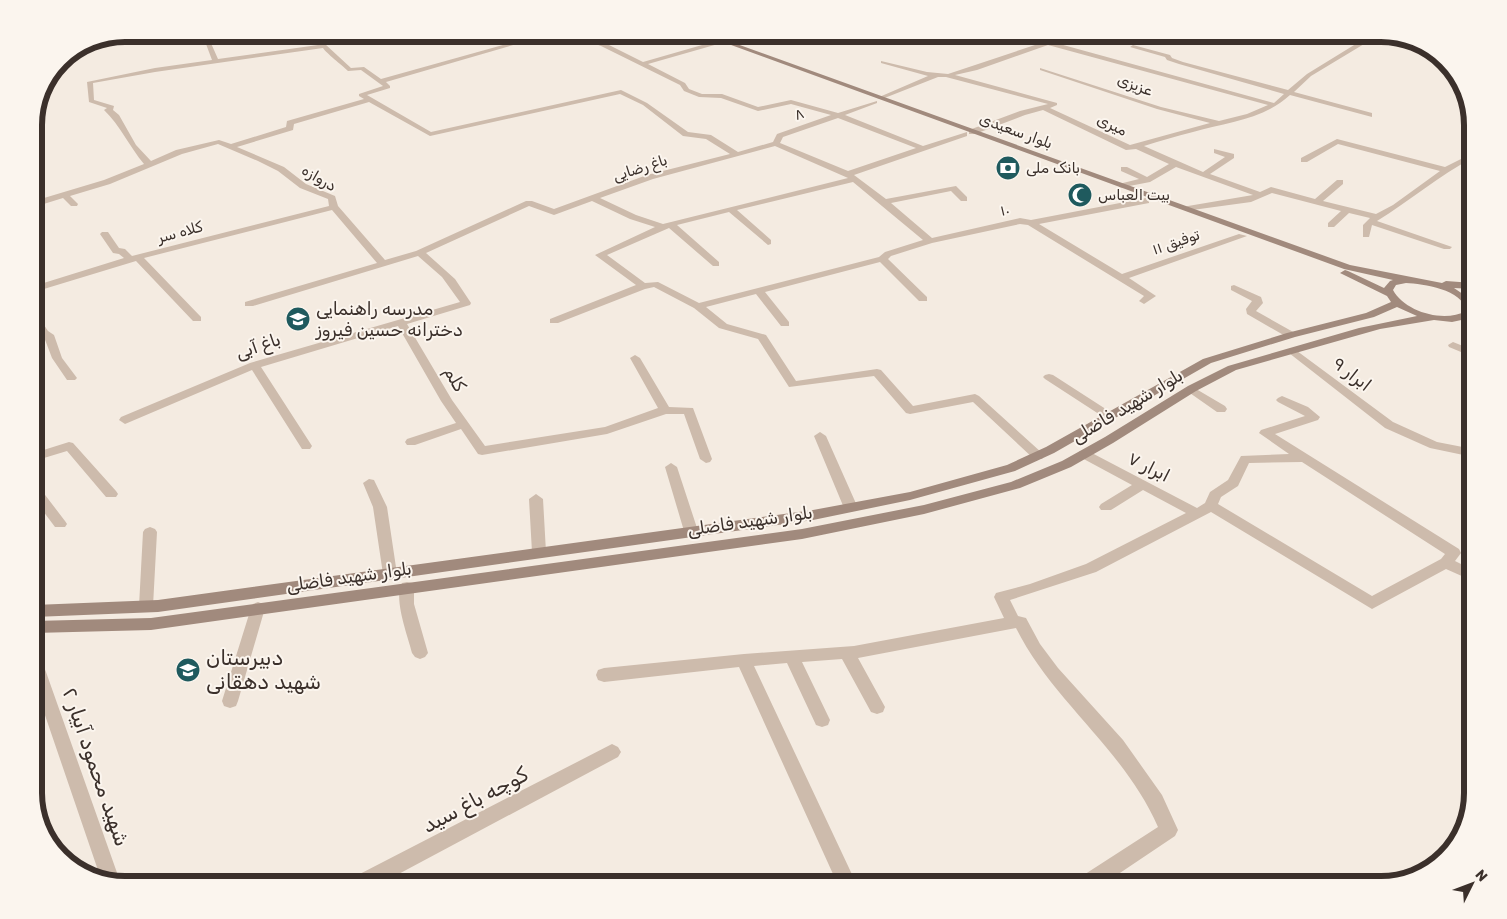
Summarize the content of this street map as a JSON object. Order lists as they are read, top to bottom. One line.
{"streets":{"main road":["بلوار سعیدی","بلوار شهید فاضلی"],"street":["عزیزی","۸","میری","باغ رضایی","دروازه","۱۰","کلاه سر","توفیق ۱۱","باغ آبی","ابرار ۹","کلم","ابرار ۷","شهید محمود آبیار ۲","کوچه باغ سید"]},"crossings":[["۸","بلوار سعیدی"],["۸","باغ رضایی"],["بلوار سعیدی","۱۰"],["بلوار سعیدی","توفیق ۱۱"],["بلوار سعیدی","بلوار شهید فاضلی"],["باغ رضایی","باغ آبی"],["دروازه","کلاه سر"],["باغ آبی","کلم"],["ابرار ۹","بلوار شهید فاضلی"],["بلوار شهید فاضلی","ابرار ۷"]],"places":{"bank":["بانک ملی"],"mosque":["بیت العباس"],"school or university":["مدرسه راهنمایی دخترانه حسین فیروز","دبیرستان شهید دهقانی"]},"north":"top right"}
